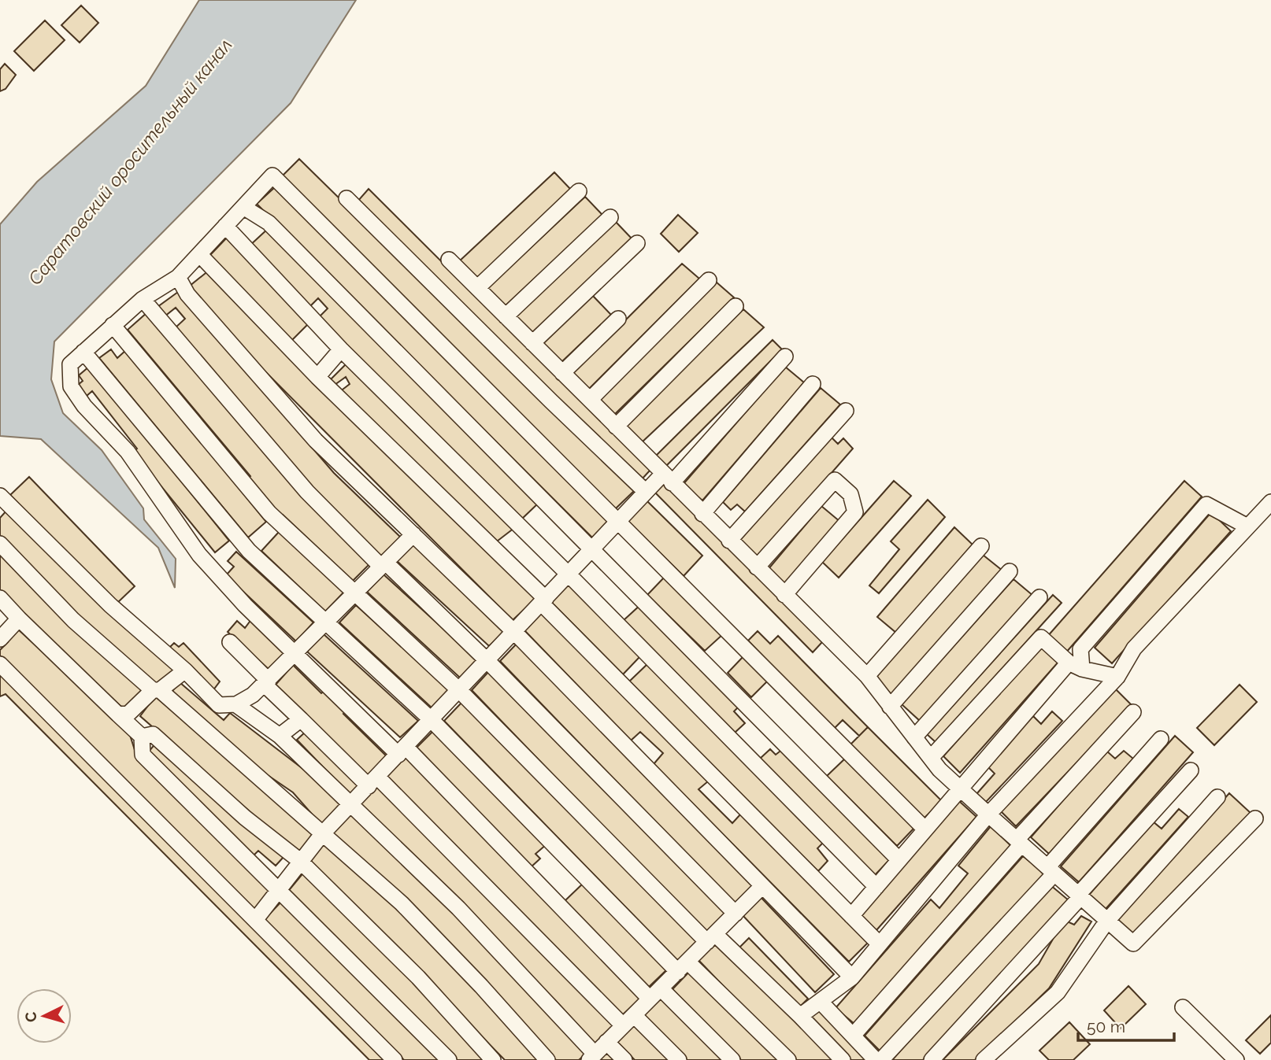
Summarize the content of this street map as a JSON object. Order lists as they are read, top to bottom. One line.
{"water":["Саратовский оросительный канал"],"scale_bar":"50 m","north":"left"}
